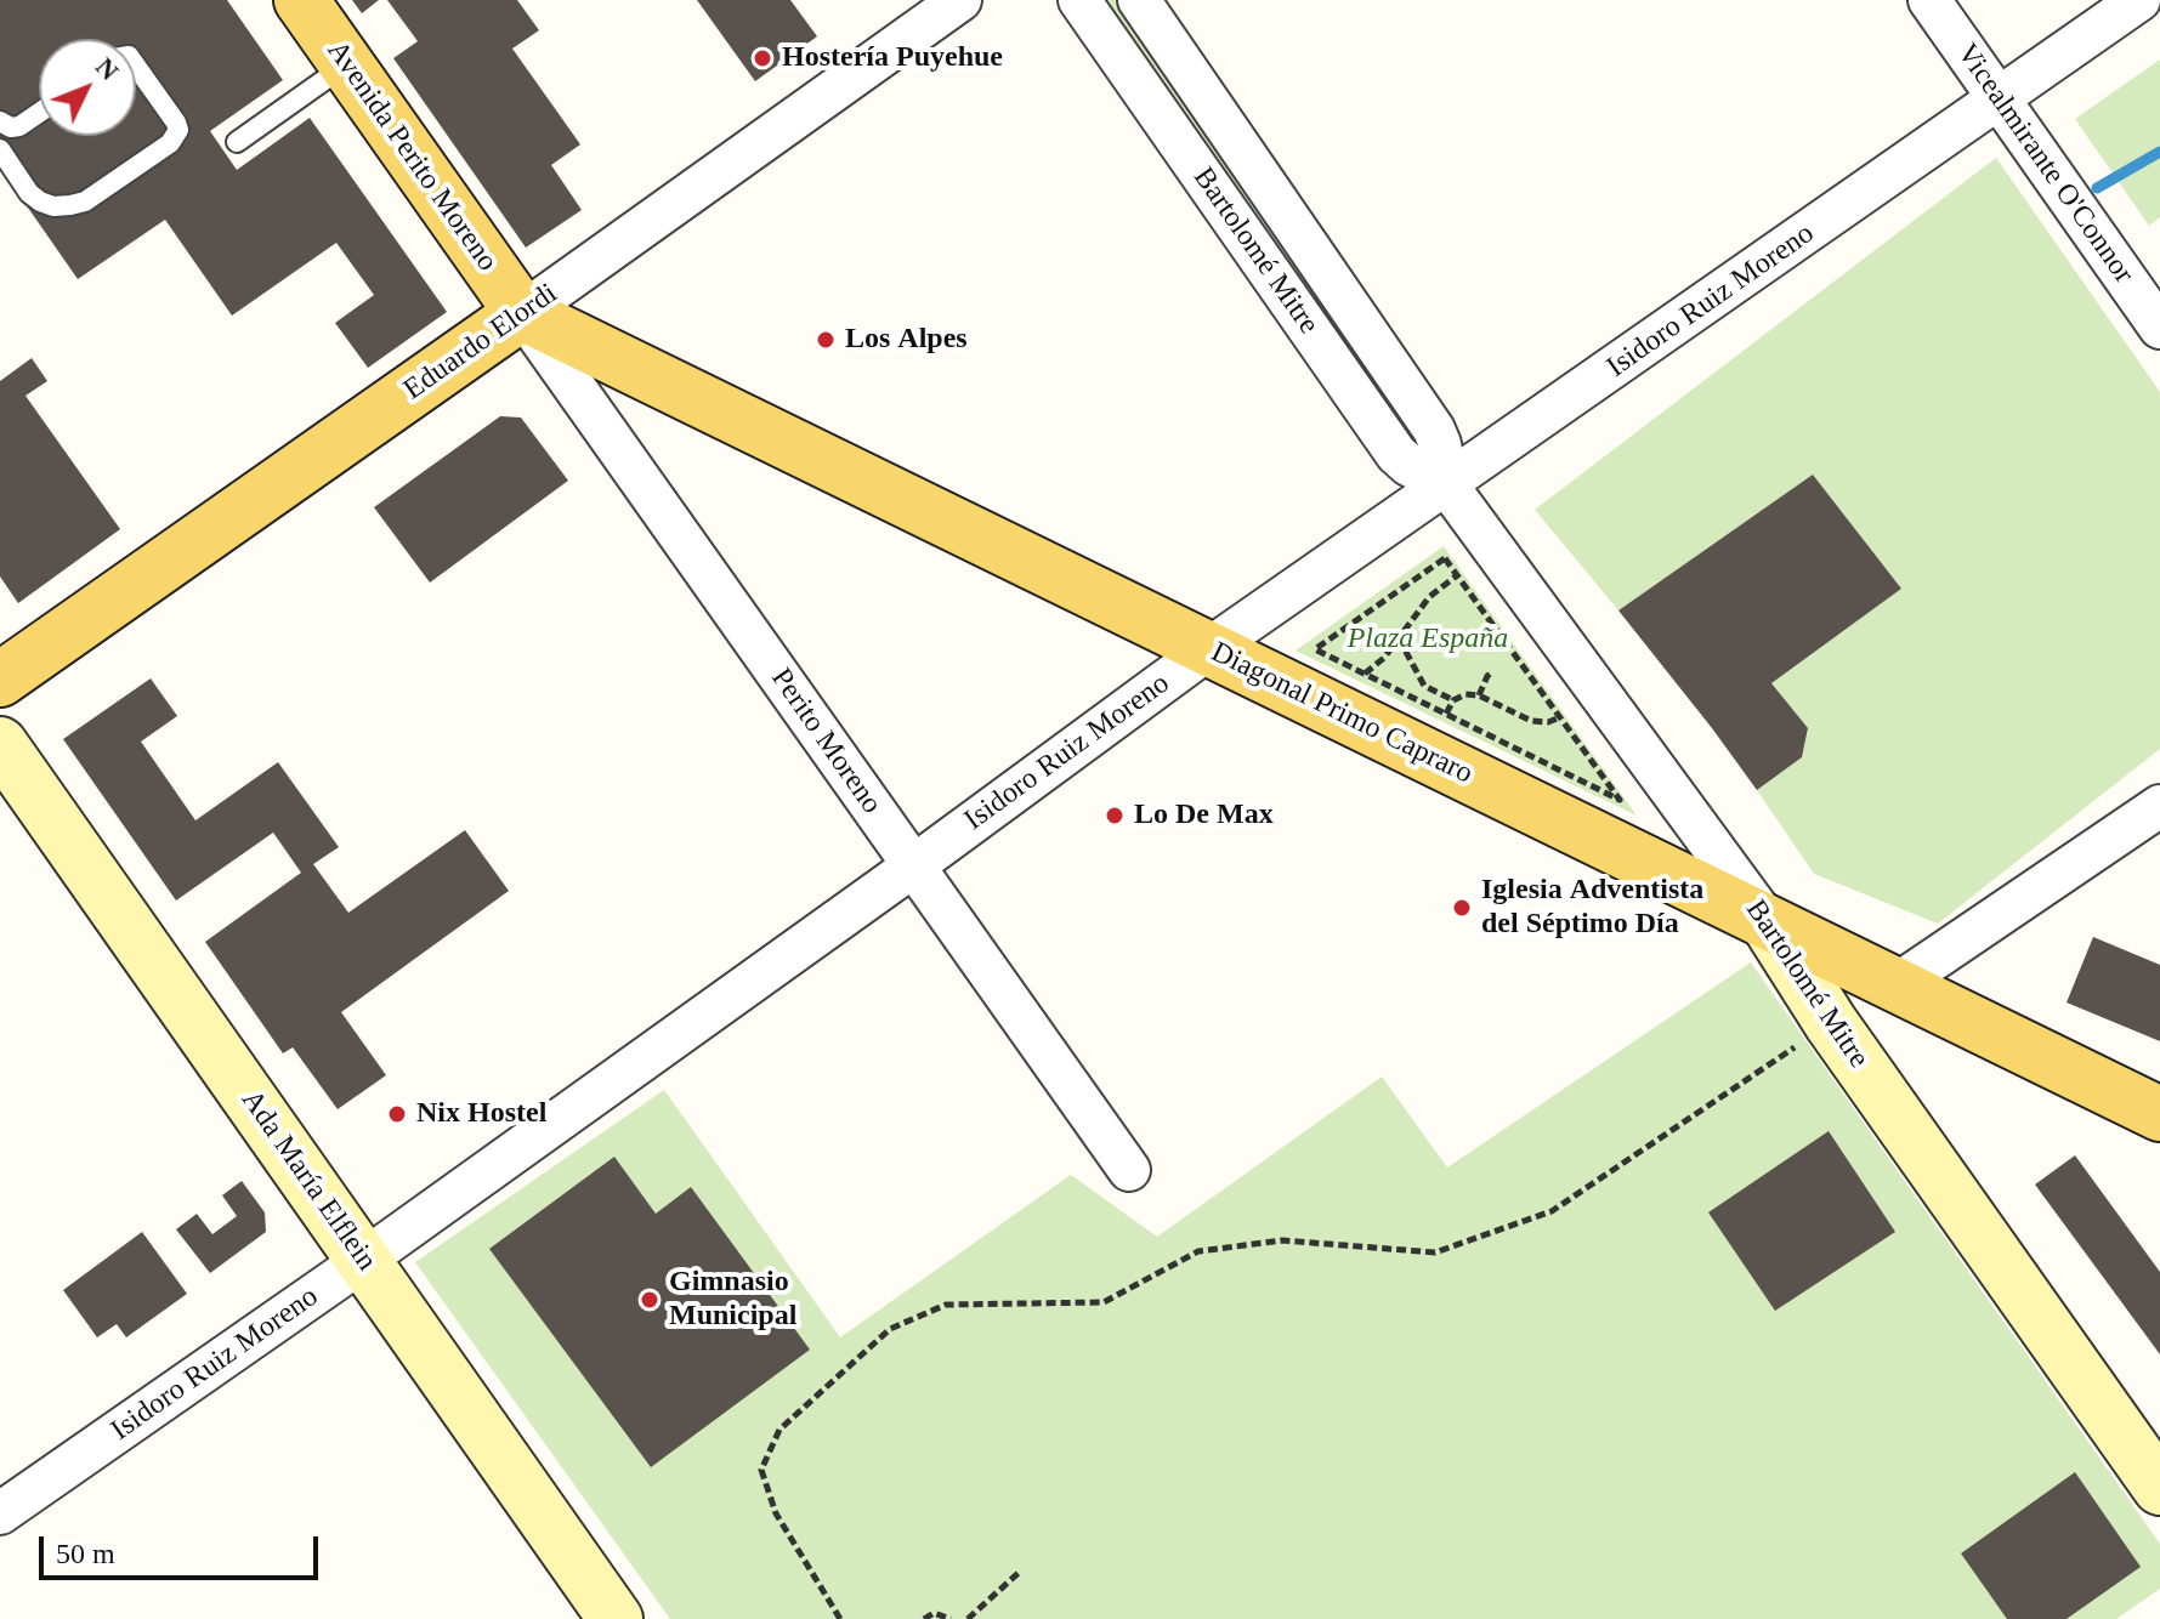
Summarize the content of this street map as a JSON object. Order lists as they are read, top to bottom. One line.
{"streets":{"main road":["Avenida Perito Moreno","Eduardo Elordi","Diagonal Primo Capraro"],"street":["Vicealmirante O'Connor","Bartolomé Mitre","Isidoro Ruiz Moreno","Perito Moreno","Ada María Elflein"]},"crossings":[["Avenida Perito Moreno","Eduardo Elordi"],["Avenida Perito Moreno","Diagonal Primo Capraro"],["Avenida Perito Moreno","Perito Moreno"],["Vicealmirante O'Connor","Isidoro Ruiz Moreno"],["Bartolomé Mitre","Isidoro Ruiz Moreno"],["Bartolomé Mitre","Diagonal Primo Capraro"],["Isidoro Ruiz Moreno","Diagonal Primo Capraro"],["Isidoro Ruiz Moreno","Perito Moreno"],["Isidoro Ruiz Moreno","Ada María Elflein"],["Eduardo Elordi","Diagonal Primo Capraro"],["Eduardo Elordi","Perito Moreno"],["Diagonal Primo Capraro","Perito Moreno"]],"parks":["Plaza España"],"places":["Hostería Puyehue","Los Alpes","Lo De Max","Iglesia Adventista del Séptimo Día","Nix Hostel","Gimnasio Municipal"],"scale_bar":"50 m","north":"top right"}
